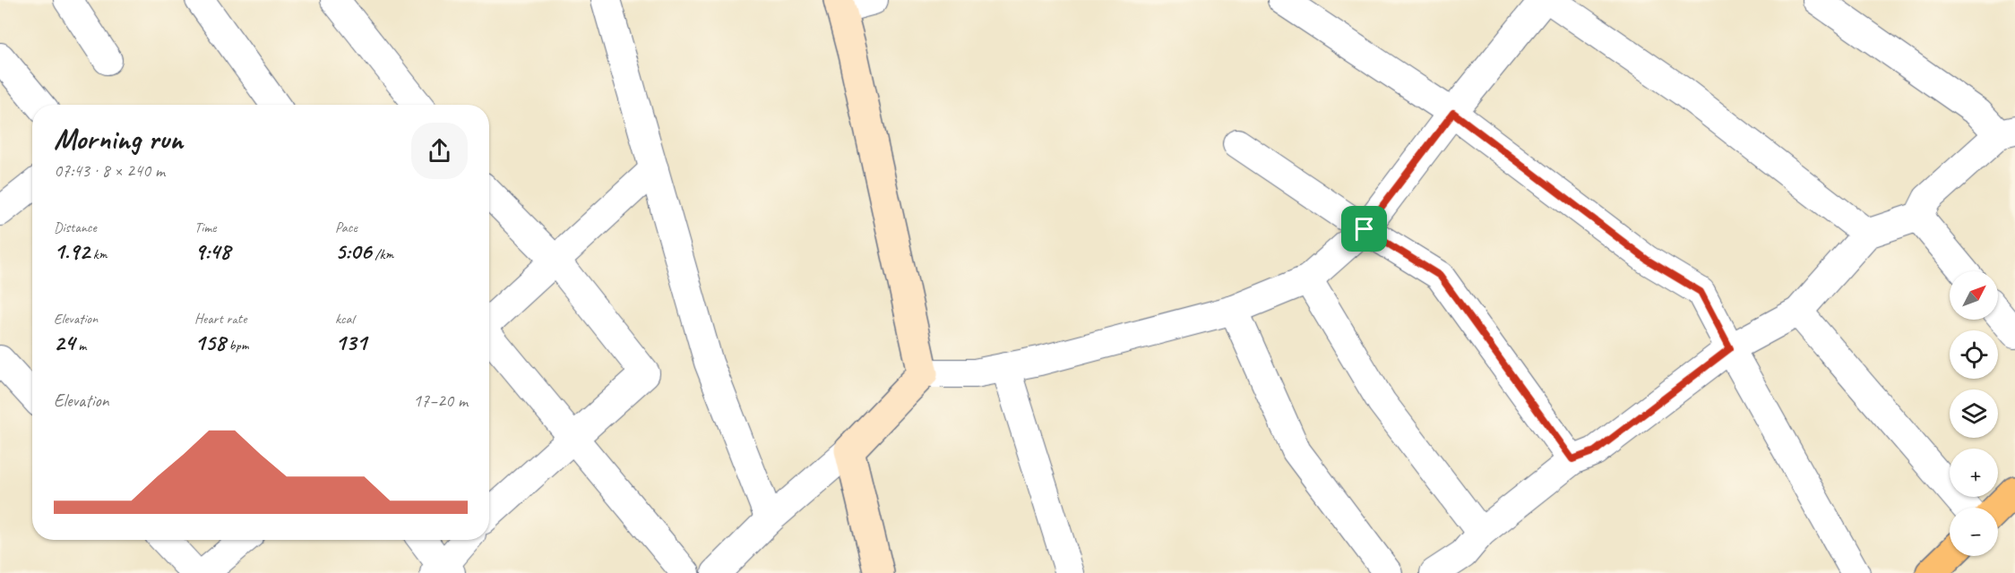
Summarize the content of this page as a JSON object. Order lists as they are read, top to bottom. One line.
{"north":"top right","page":{"heading":["Morning run","07:43 · 8 × 240 m"],"stats":[["Distance","1.92 km"],["Time","9:48"],["Pace","5:06 /km"],["Elevation","24 m"],["Heart rate","158 bpm"],["kcal","131"]],"map_buttons":["+","−"],"chart":["Elevation","17–20 m"]}}
